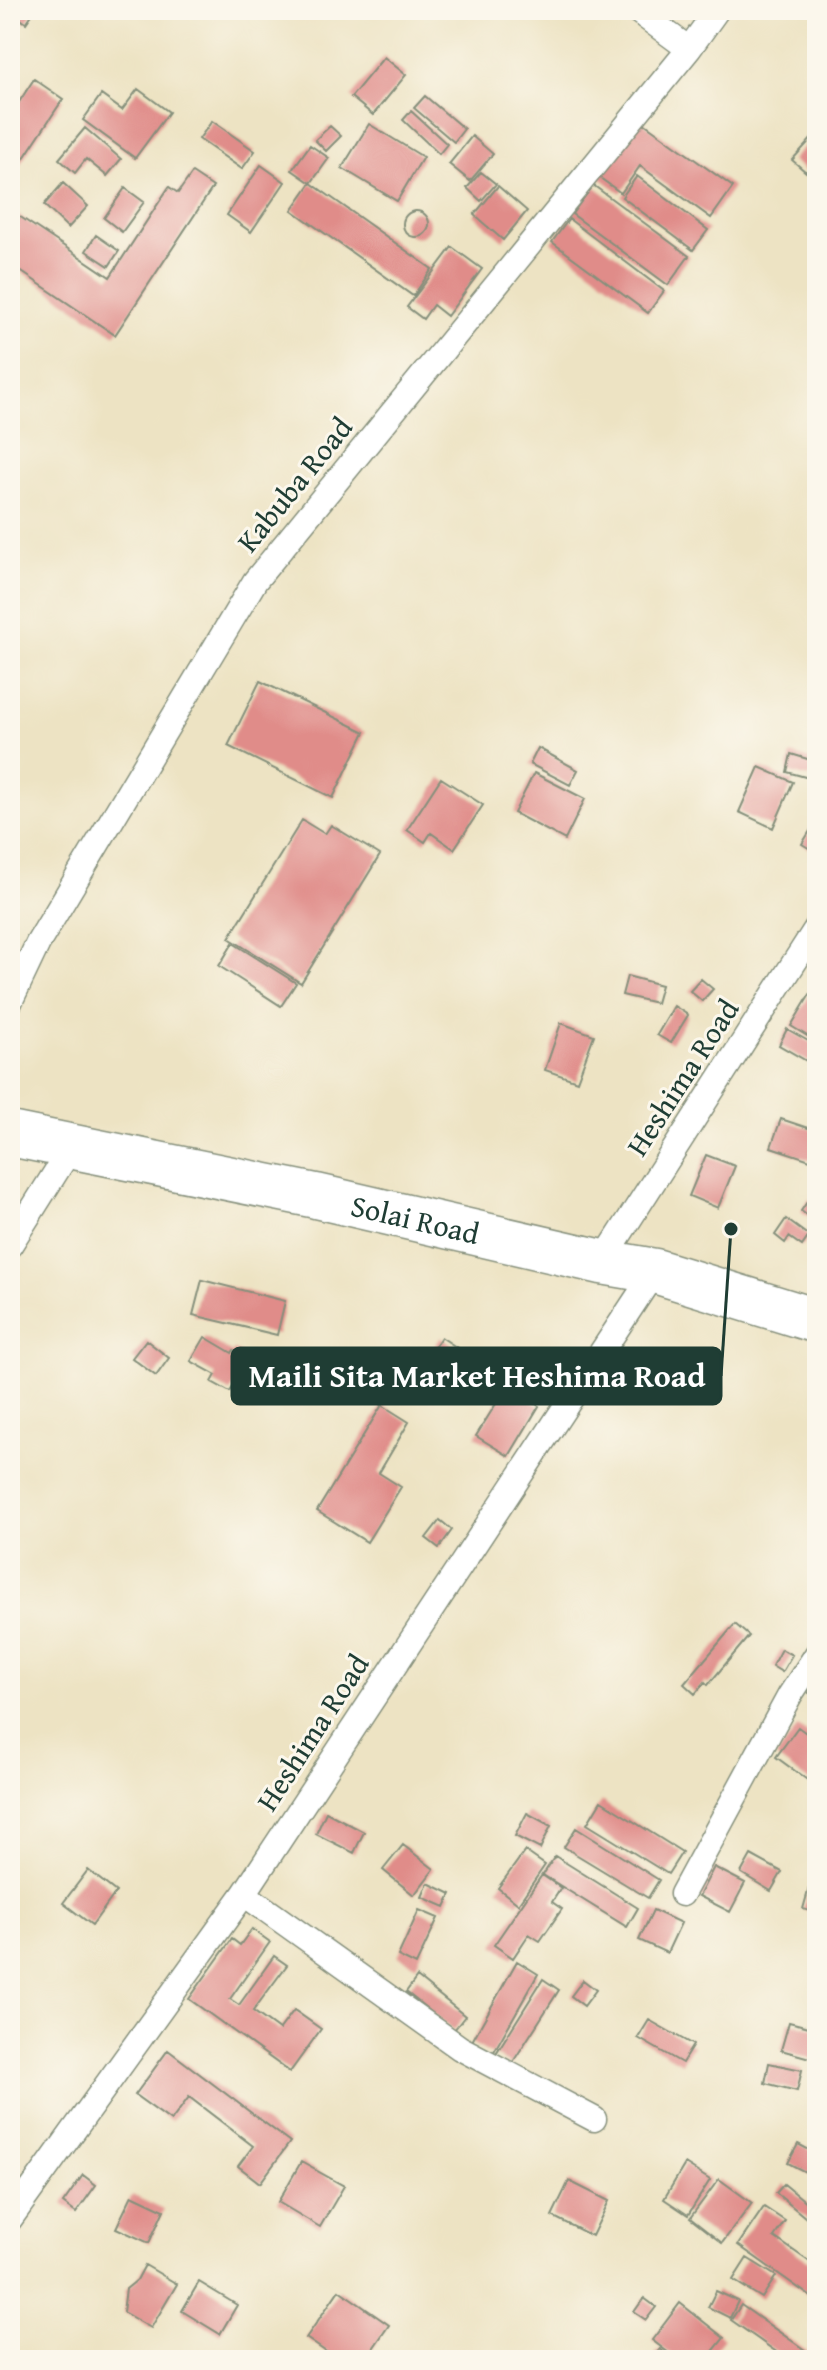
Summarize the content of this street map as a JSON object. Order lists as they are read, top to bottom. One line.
{"streets":{"highway":["Solai Road"],"street":["Kabuba Road","Heshima Road"]},"crossings":[["Heshima Road","Solai Road"]],"places":["Maili Sita Market Heshima Road"]}
